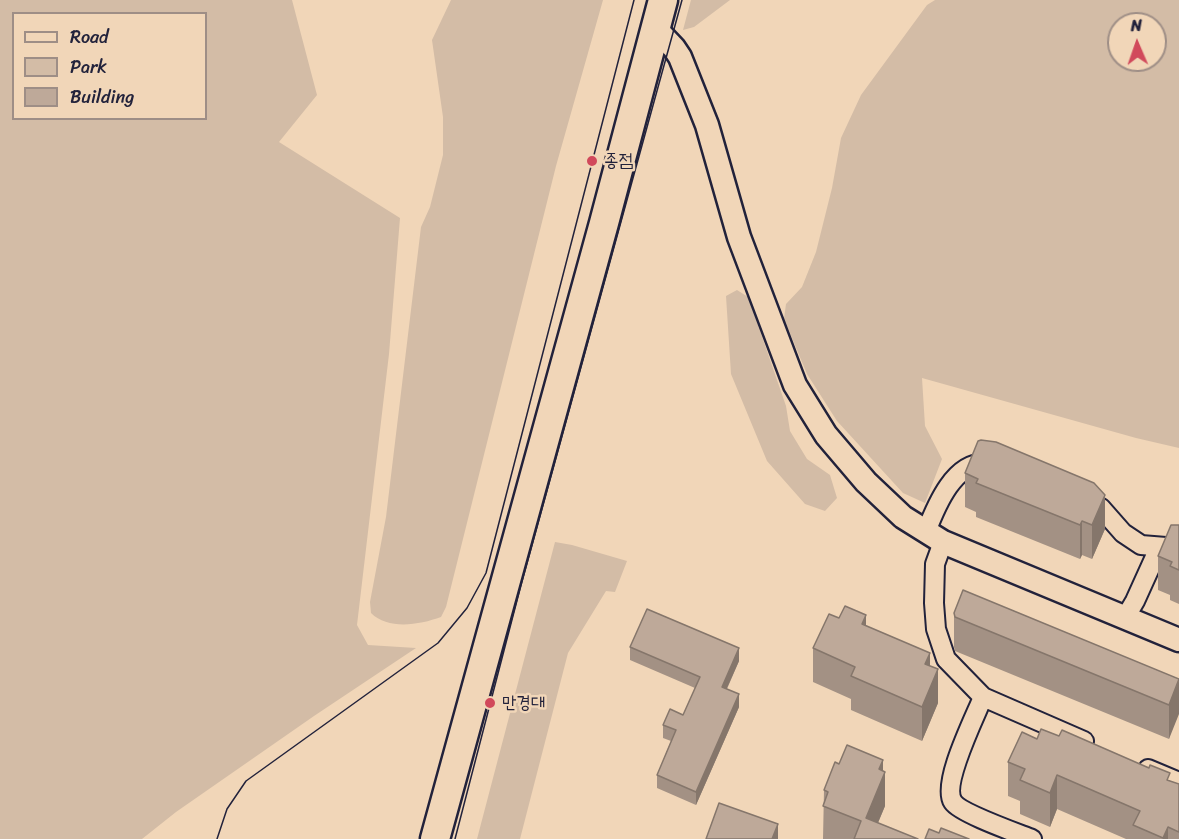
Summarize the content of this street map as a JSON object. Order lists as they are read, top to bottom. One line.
{"places":["종점","만경대"],"legend":["Road","Park","Building"],"north":"top"}
